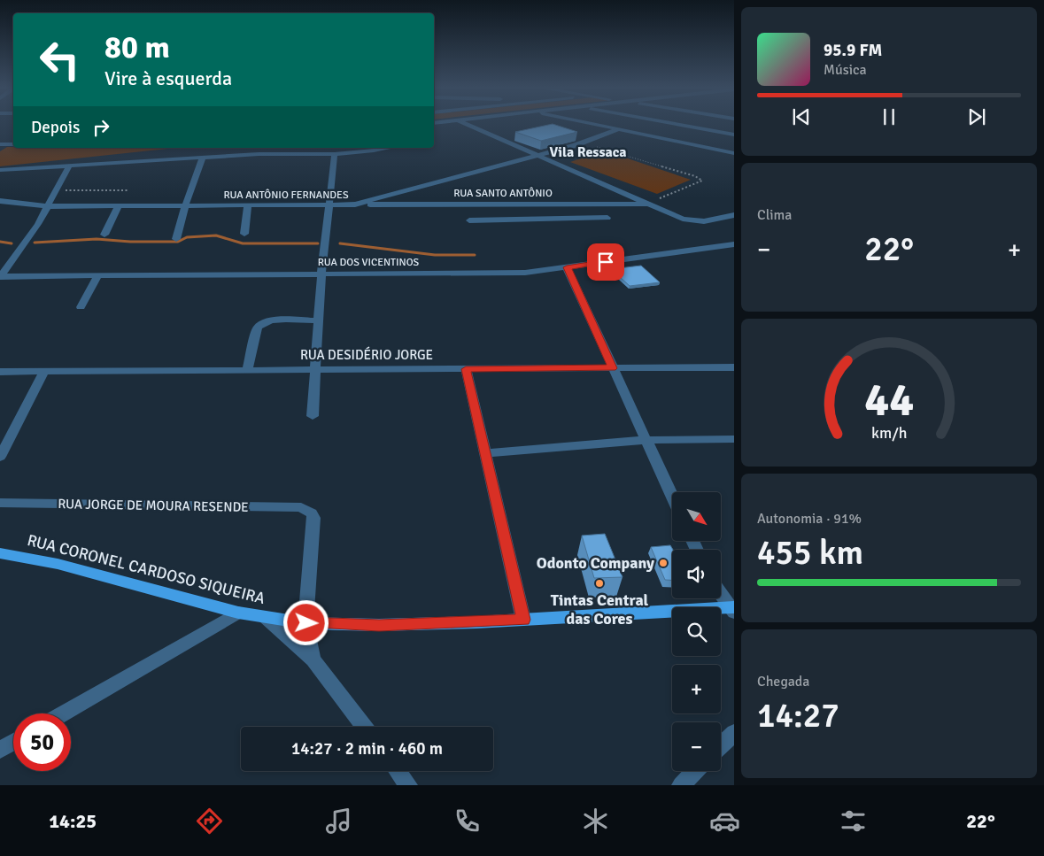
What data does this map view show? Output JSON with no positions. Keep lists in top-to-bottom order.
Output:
{
  "streets": {
    "main road": ["RUA CORONEL CARDOSO SIQUEIRA"],
    "street": [
      "RUA SANTO ANTÔNIO",
      "RUA ANTÔNIO FERNANDES",
      "RUA DOS VICENTINOS",
      "RUA DESIDÉRIO JORGE",
      "RUA JORGE DE MOURA RESENDE"
    ]
  },
  "crossings": [
    ["RUA SANTO ANTÔNIO", "RUA ANTÔNIO FERNANDES"],
    ["RUA JORGE DE MOURA RESENDE", "RUA CORONEL CARDOSO SIQUEIRA"]
  ],
  "districts": ["Vila Ressaca"],
  "places": ["Odonto Company", "Tintas Central das Cores"],
  "north": "bottom right",
  "page": {
    "turn": ["80 m", "Vire à esquerda"],
    "song": ["95.9 FM", "Música"],
    "then": "Depois",
    "tile": [
      "Clima",
      ["Autonomia · 91%", "455 km"],
      ["Chegada", "14:27"]
    ],
    "heat": ["−", "22°", "+"],
    "map_buttons": ["+", "−"],
    "limit": "50",
    "trip": "14:27 · 2 min · 460 m",
    "tabs": ["14:25", "22°"],
    "gauge": ["44", "km/h"]
  }
}
